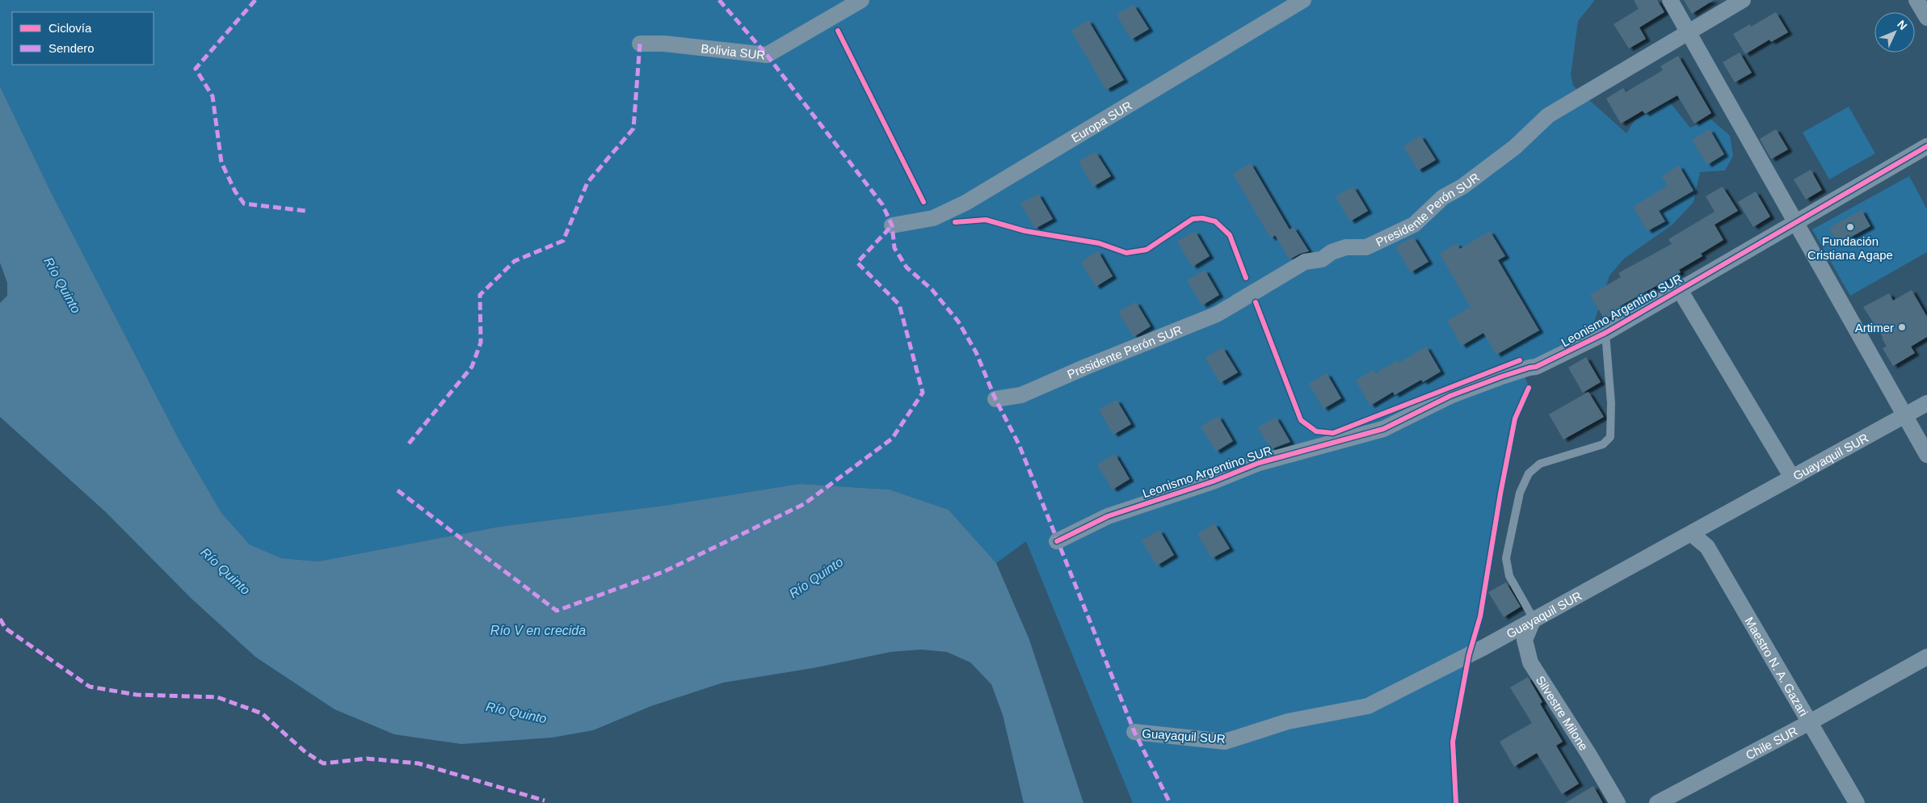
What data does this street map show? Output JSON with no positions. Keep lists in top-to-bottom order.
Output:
{
  "streets": {
    "street": [
      "Bolivia SUR",
      "Europa SUR",
      "Presidente Perón SUR",
      "Leonismo Argentino SUR",
      "Guayaquil SUR",
      "Maestro N. A. Gazari",
      "Silvestre Milone",
      "Chile SUR"
    ]
  },
  "crossings": [
    ["Guayaquil SUR", "Maestro N. A. Gazari"],
    ["Guayaquil SUR", "Silvestre Milone"],
    ["Maestro N. A. Gazari", "Chile SUR"]
  ],
  "water": ["Río Quinto", "Río V en crecida"],
  "places": ["Fundación Cristiana Agape", "Artimer"],
  "legend": ["Ciclovía", "Sendero"],
  "north": "top right"
}
